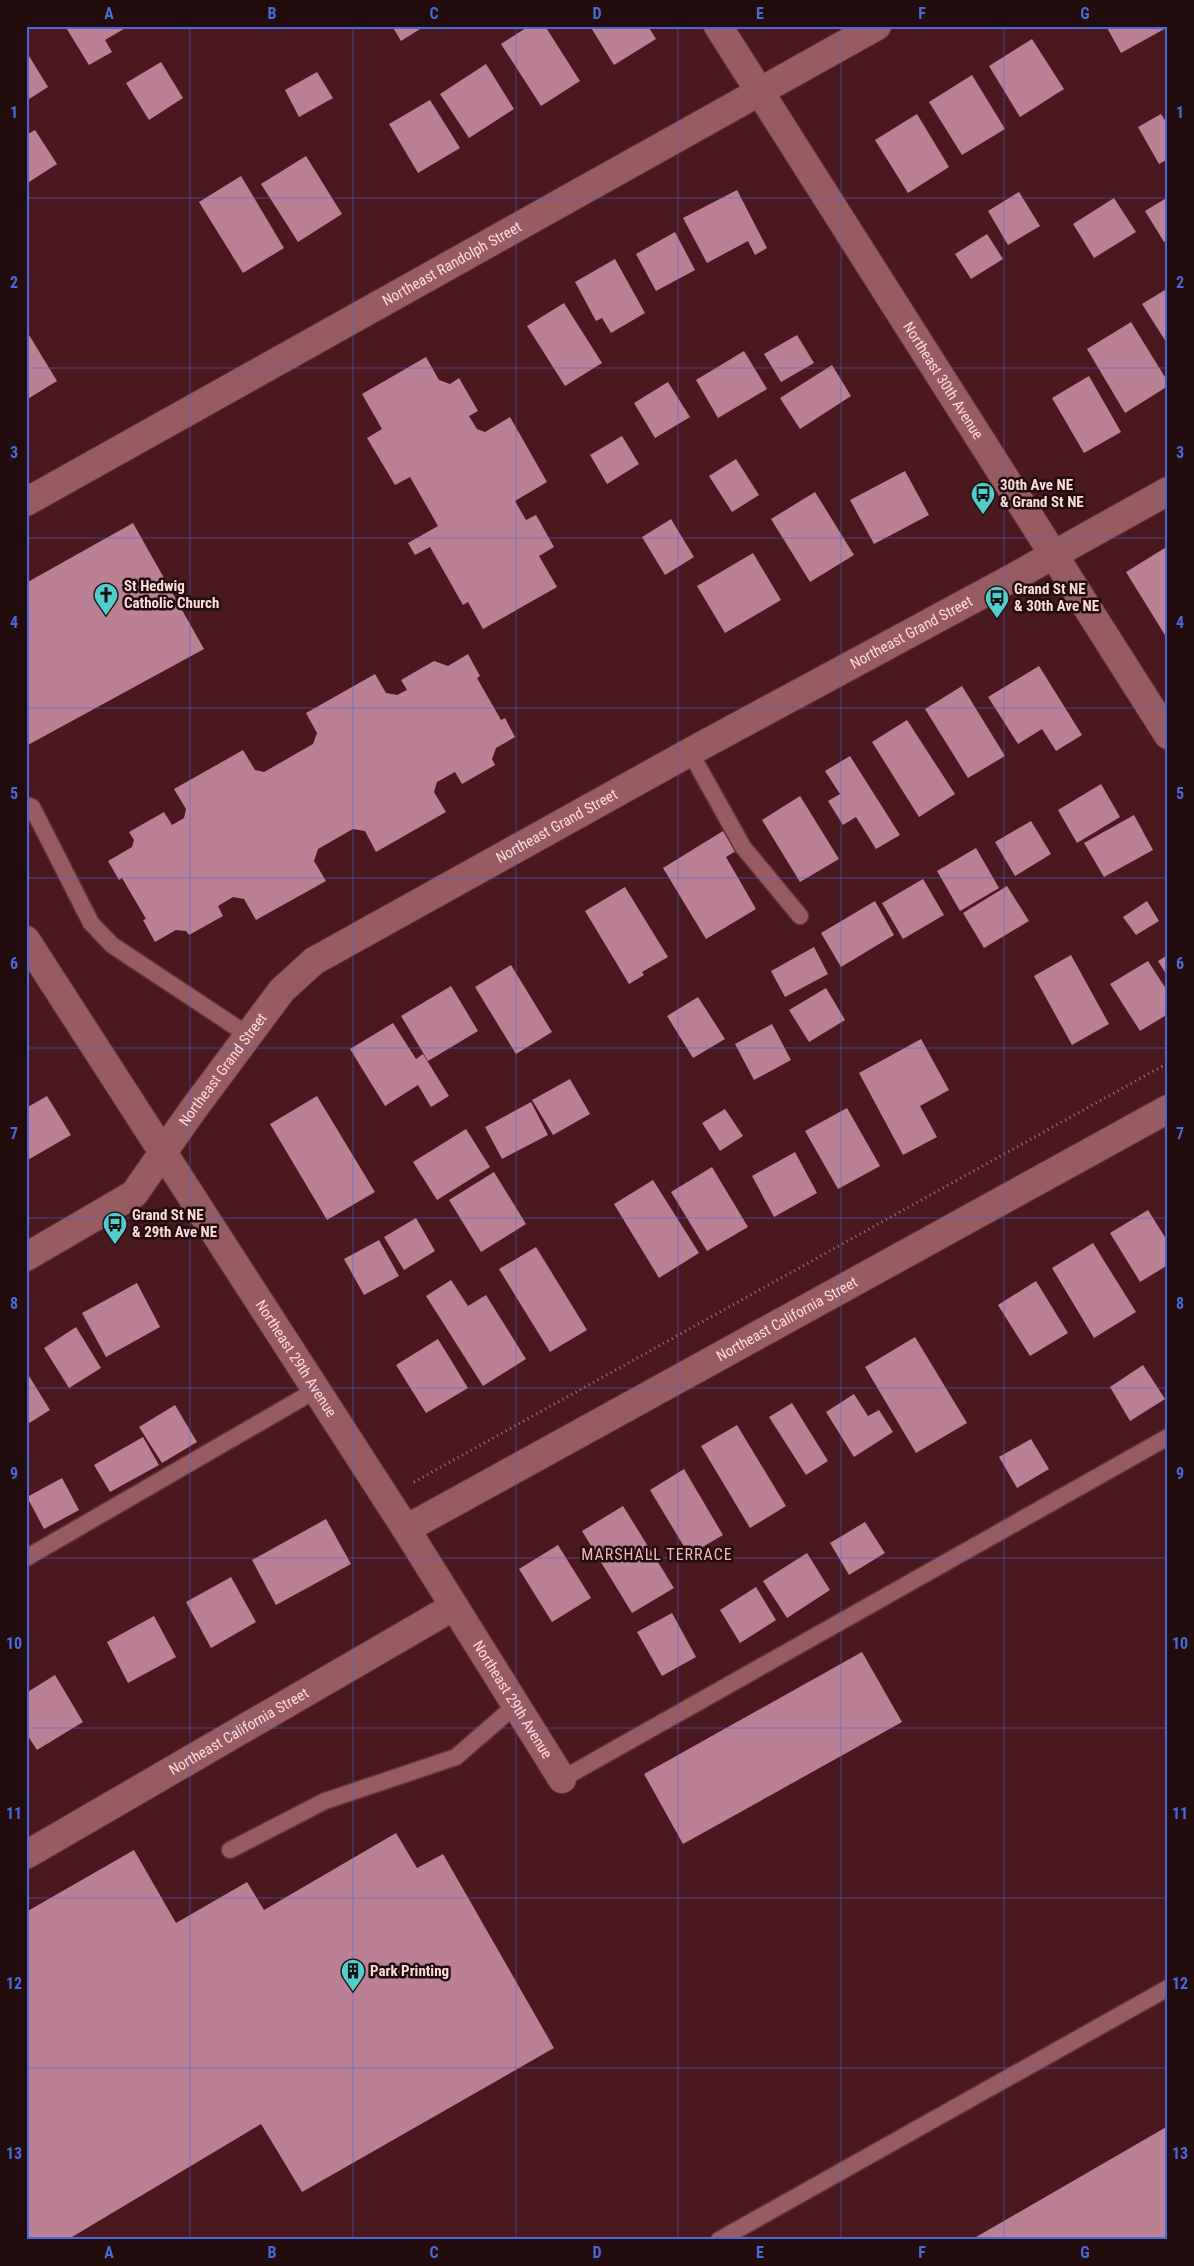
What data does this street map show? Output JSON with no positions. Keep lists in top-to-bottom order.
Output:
{
  "streets": {
    "street": [
      "Northeast Randolph Street",
      "Northeast 30th Avenue",
      "Northeast Grand Street",
      "Northeast California Street",
      "Northeast 29th Avenue"
    ]
  },
  "crossings": [
    ["Northeast Randolph Street", "Northeast 30th Avenue"],
    ["Northeast 30th Avenue", "Northeast Grand Street"],
    ["Northeast Grand Street", "Northeast 29th Avenue"],
    ["Northeast California Street", "Northeast 29th Avenue"]
  ],
  "districts": ["MARSHALL TERRACE"],
  "places": {
    "bus stop": ["30th Ave NE & Grand St NE", "Grand St NE & 30th Ave NE", "Grand St NE & 29th Ave NE"],
    "church": ["St Hedwig Catholic Church"],
    "building": ["Park Printing"]
  },
  "grid": {
    "columns": [
      "A",
      "B",
      "C",
      "D",
      "E",
      "F",
      "G"
    ],
    "rows": [
      "1",
      "2",
      "3",
      "4",
      "5",
      "6",
      "7",
      "8",
      "9",
      "10",
      "11",
      "12",
      "13"
    ]
  }
}
